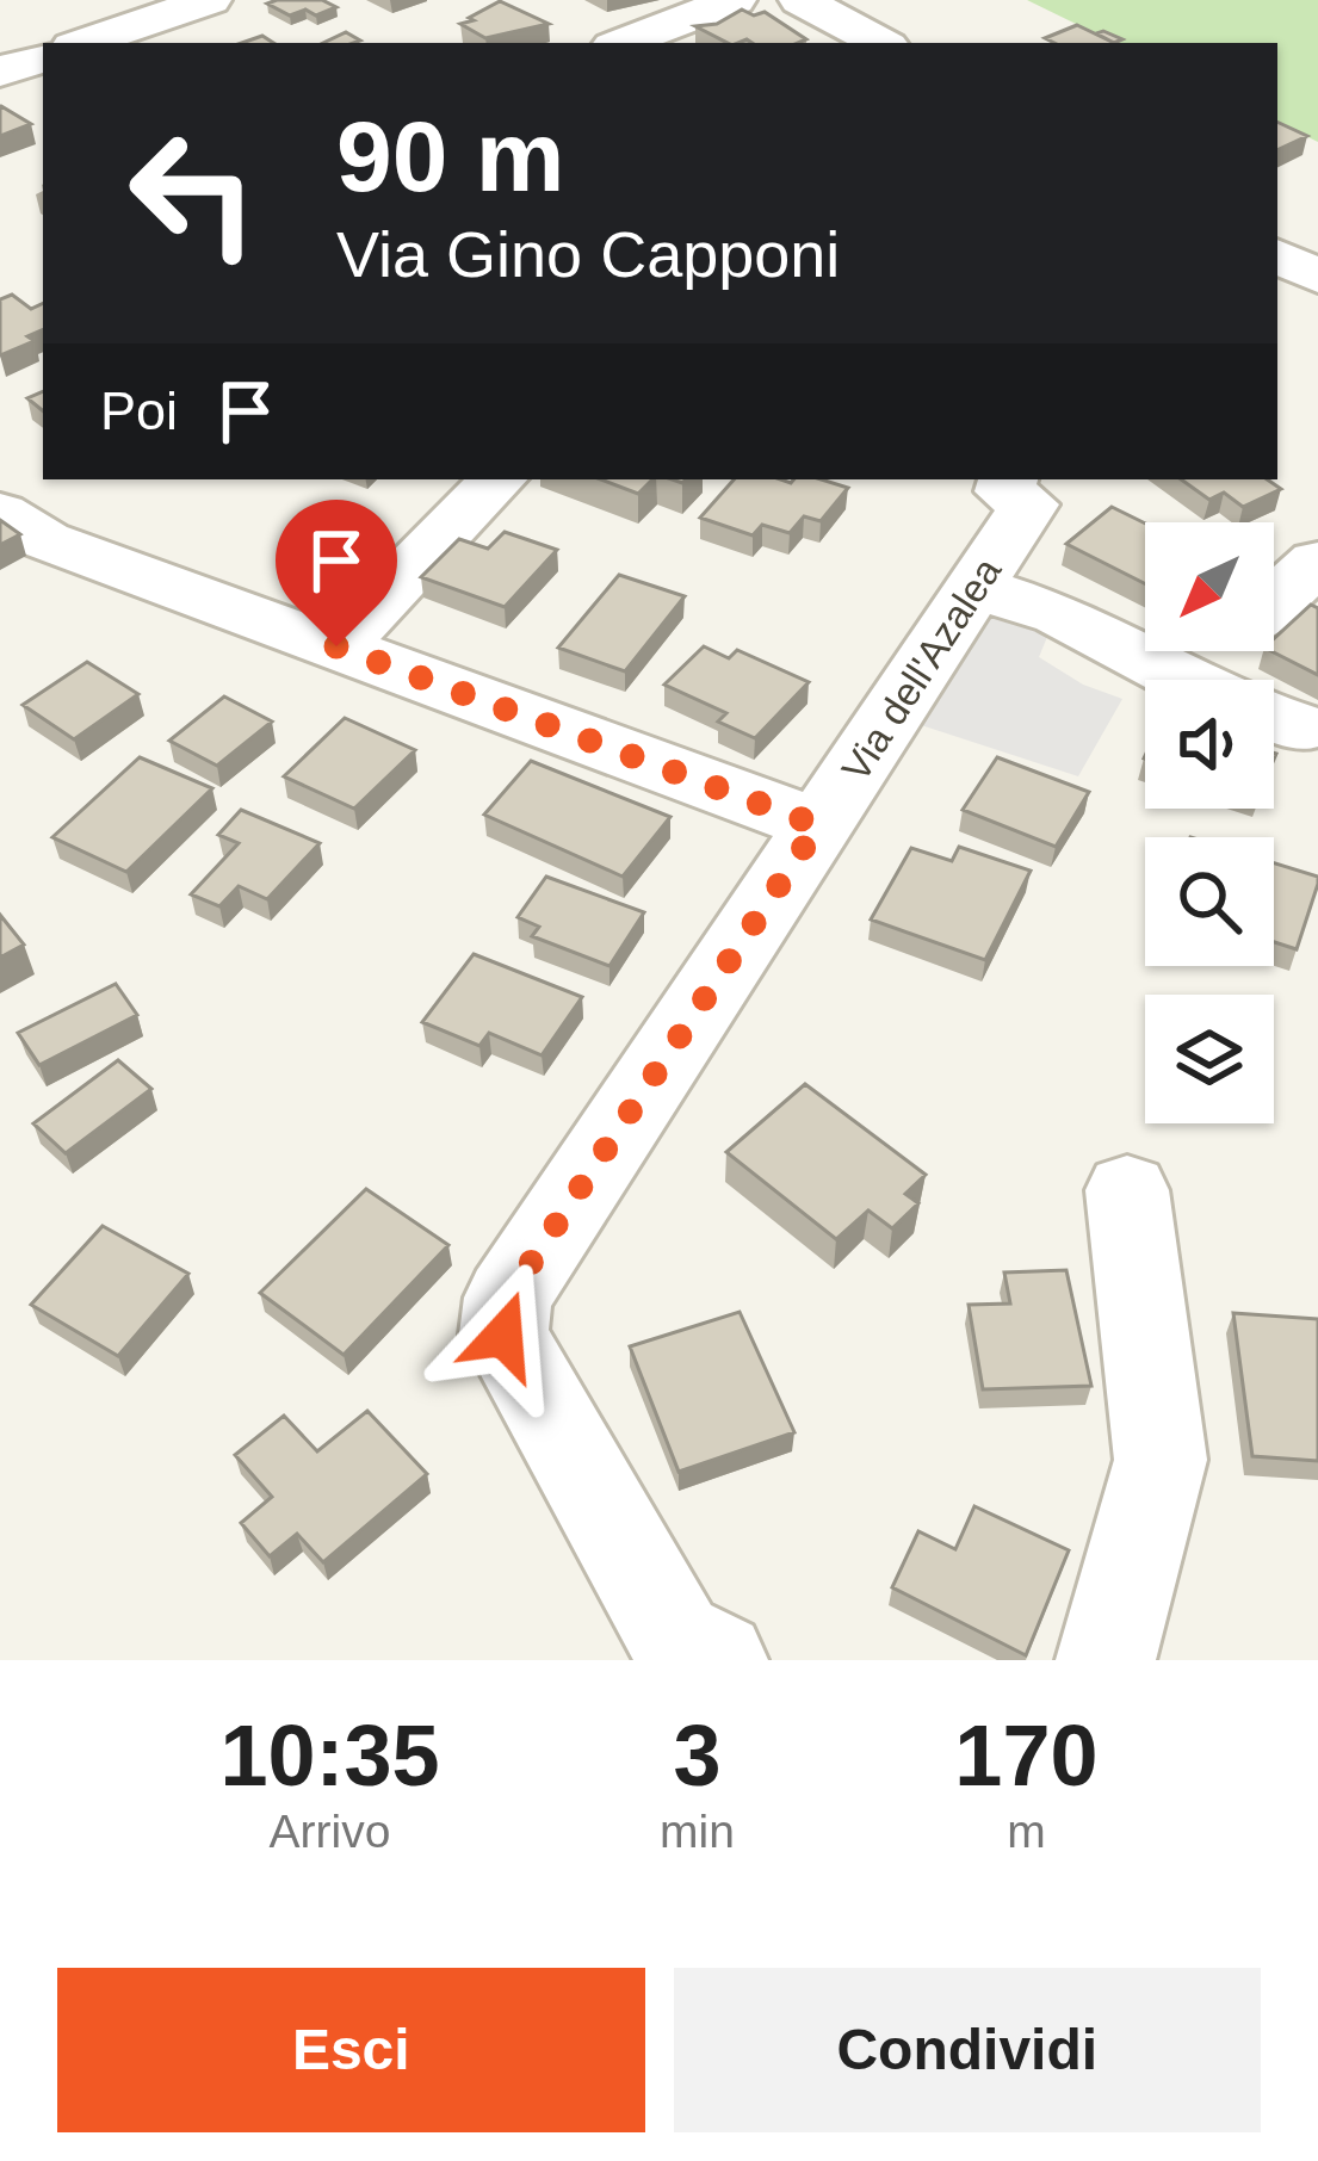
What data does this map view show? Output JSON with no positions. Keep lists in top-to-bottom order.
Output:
{
  "streets": {
    "street": ["Via dell'Azalea"]
  },
  "north": "bottom left",
  "page": {
    "turn": ["90 m", "Via Gino Capponi"],
    "then": "Poi",
    "eta": [
      "10:35",
      "Arrivo",
      "3",
      "min",
      "170",
      "m"
    ],
    "buttons": ["Esci", "Condividi"]
  }
}
